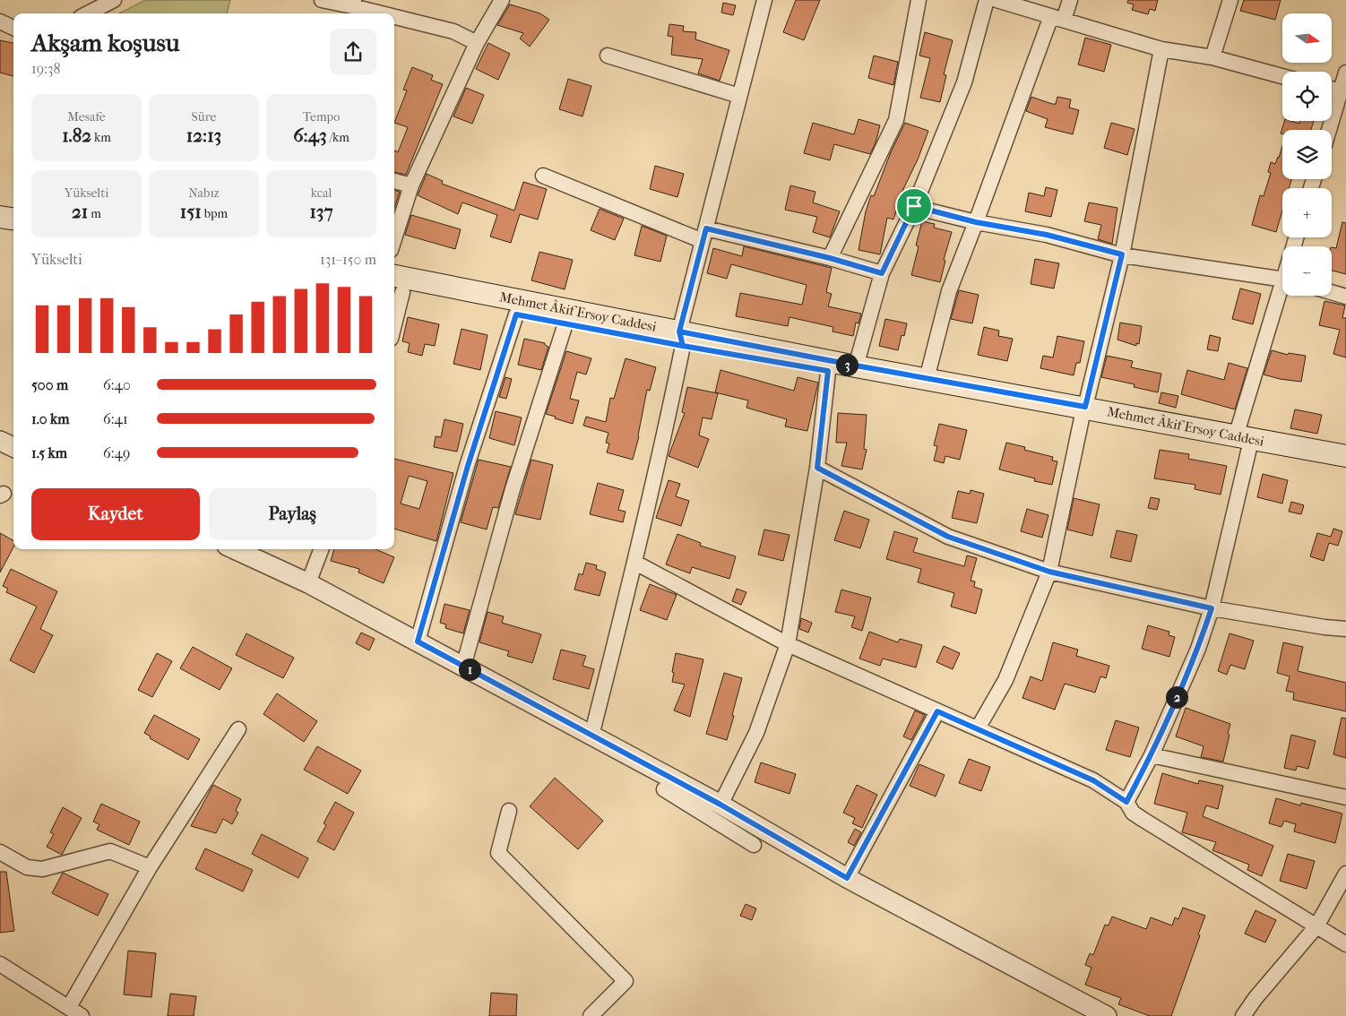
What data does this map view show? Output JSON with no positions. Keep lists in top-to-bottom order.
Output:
{
  "streets": {
    "main road": ["Mehmet Âkif Ersoy Caddesi"]
  },
  "north": "right",
  "page": {
    "map_buttons": ["+", "−"],
    "heading": ["Akşam koşusu", "19:38"],
    "stats": [
      ["Mesafe", "1.82 km"],
      ["Süre", "12:13"],
      ["Tempo", "6:43 /km"],
      ["Yükselti", "21 m"],
      ["Nabız", "151 bpm"],
      ["kcal", "137"]
    ],
    "chart": ["Yükselti", "131–150 m"],
    "pins": ["3", "1", "2"],
    "list": [
      {
        "name": "500 m",
        "note": "6:40"
      },
      {
        "name": "1.0 km",
        "note": "6:41"
      },
      {
        "name": "1.5 km",
        "note": "6:49"
      }
    ],
    "buttons": ["Kaydet", "Paylaş"]
  }
}
